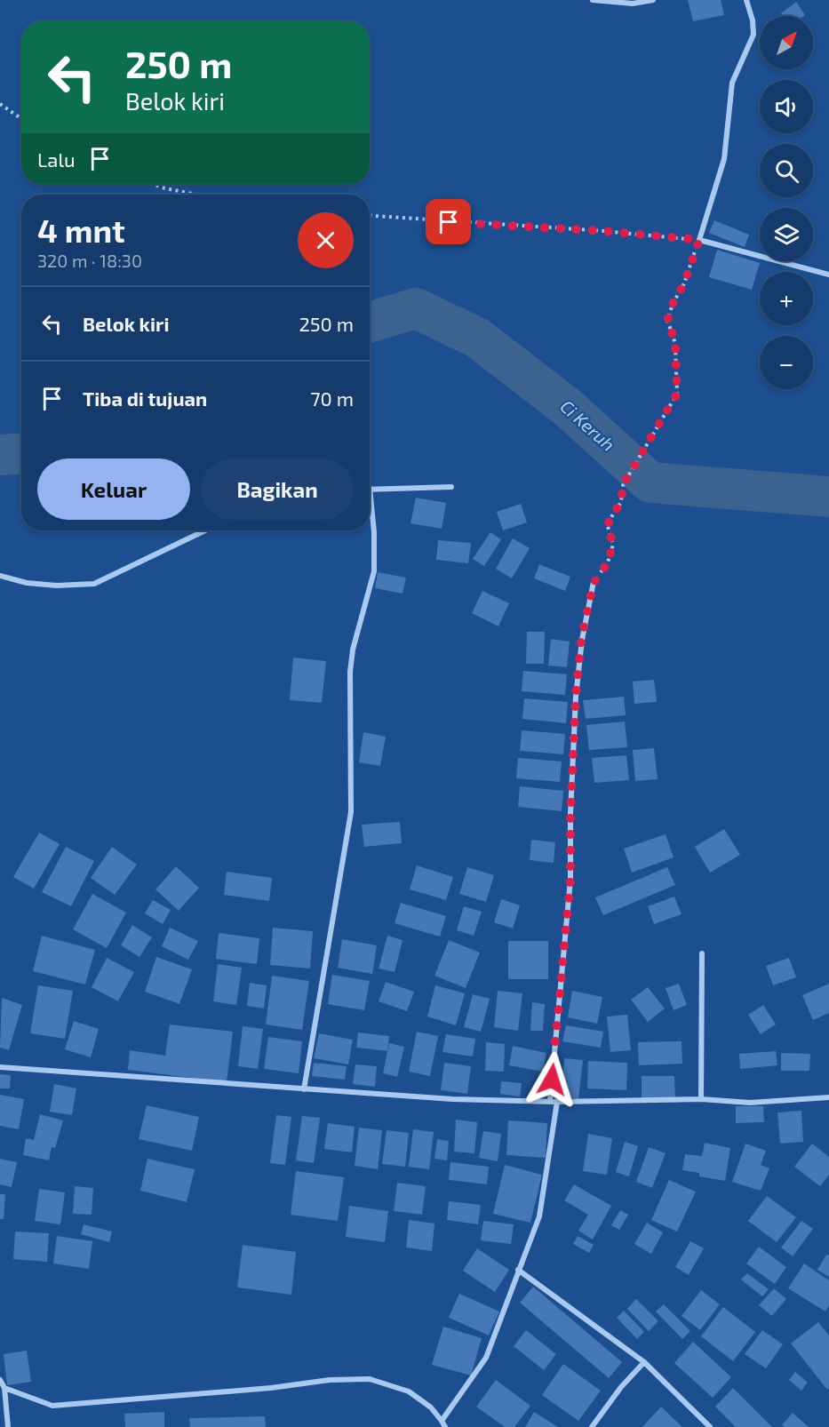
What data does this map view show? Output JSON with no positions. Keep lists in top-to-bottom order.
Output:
{
  "water": ["Ci Keruh"],
  "north": "top right",
  "page": {
    "map_buttons": ["+", "−"],
    "turn": ["250 m", "Belok kiri"],
    "then": "Lalu",
    "heading": ["4 mnt", "320 m · 18:30"],
    "list": [
      {
        "name": "Belok kiri",
        "value": "250 m"
      },
      {
        "name": "Tiba di tujuan",
        "value": "70 m"
      }
    ],
    "buttons": ["Keluar", "Bagikan"]
  }
}
